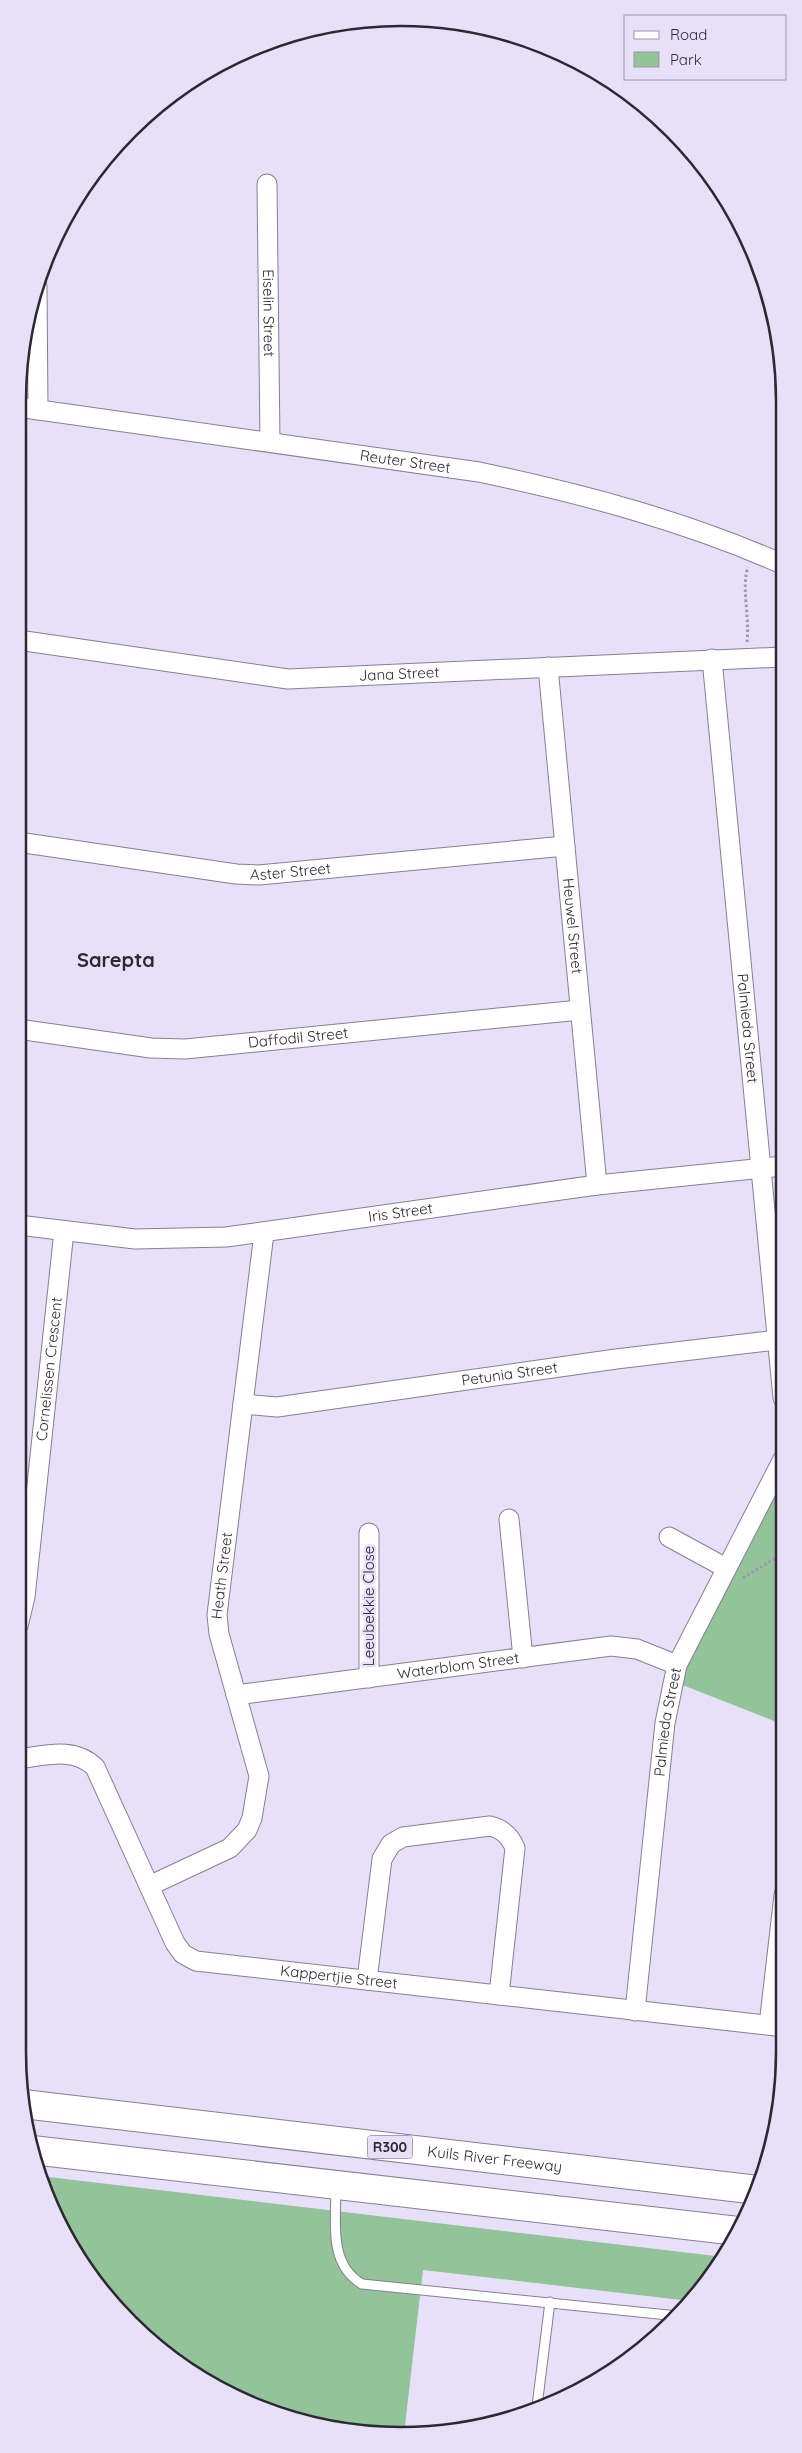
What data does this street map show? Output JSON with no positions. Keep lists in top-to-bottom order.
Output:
{
  "streets": {
    "highway": ["R300", "Kuils River Freeway"],
    "street": [
      "Eiselin Street",
      "Reuter Street",
      "Jana Street",
      "Aster Street",
      "Heuwel Street",
      "Palmieda Street",
      "Daffodil Street",
      "Iris Street",
      "Cornelissen Crescent",
      "Petunia Street",
      "Heath Street",
      "Leeubekkie Close",
      "Waterblom Street",
      "Kappertjie Street"
    ]
  },
  "crossings": [
    ["Eiselin Street", "Reuter Street"],
    ["Jana Street", "Heuwel Street"],
    ["Jana Street", "Palmieda Street"],
    ["Aster Street", "Heuwel Street"],
    ["Heuwel Street", "Daffodil Street"],
    ["Heuwel Street", "Iris Street"],
    ["Palmieda Street", "Iris Street"],
    ["Palmieda Street", "Waterblom Street"],
    ["Palmieda Street", "Kappertjie Street"],
    ["Iris Street", "Cornelissen Crescent"],
    ["Iris Street", "Heath Street"],
    ["Petunia Street", "Heath Street"],
    ["Heath Street", "Waterblom Street"],
    ["Heath Street", "Kappertjie Street"],
    ["Leeubekkie Close", "Waterblom Street"]
  ],
  "districts": ["Sarepta"],
  "legend": ["Road", "Park"]
}
